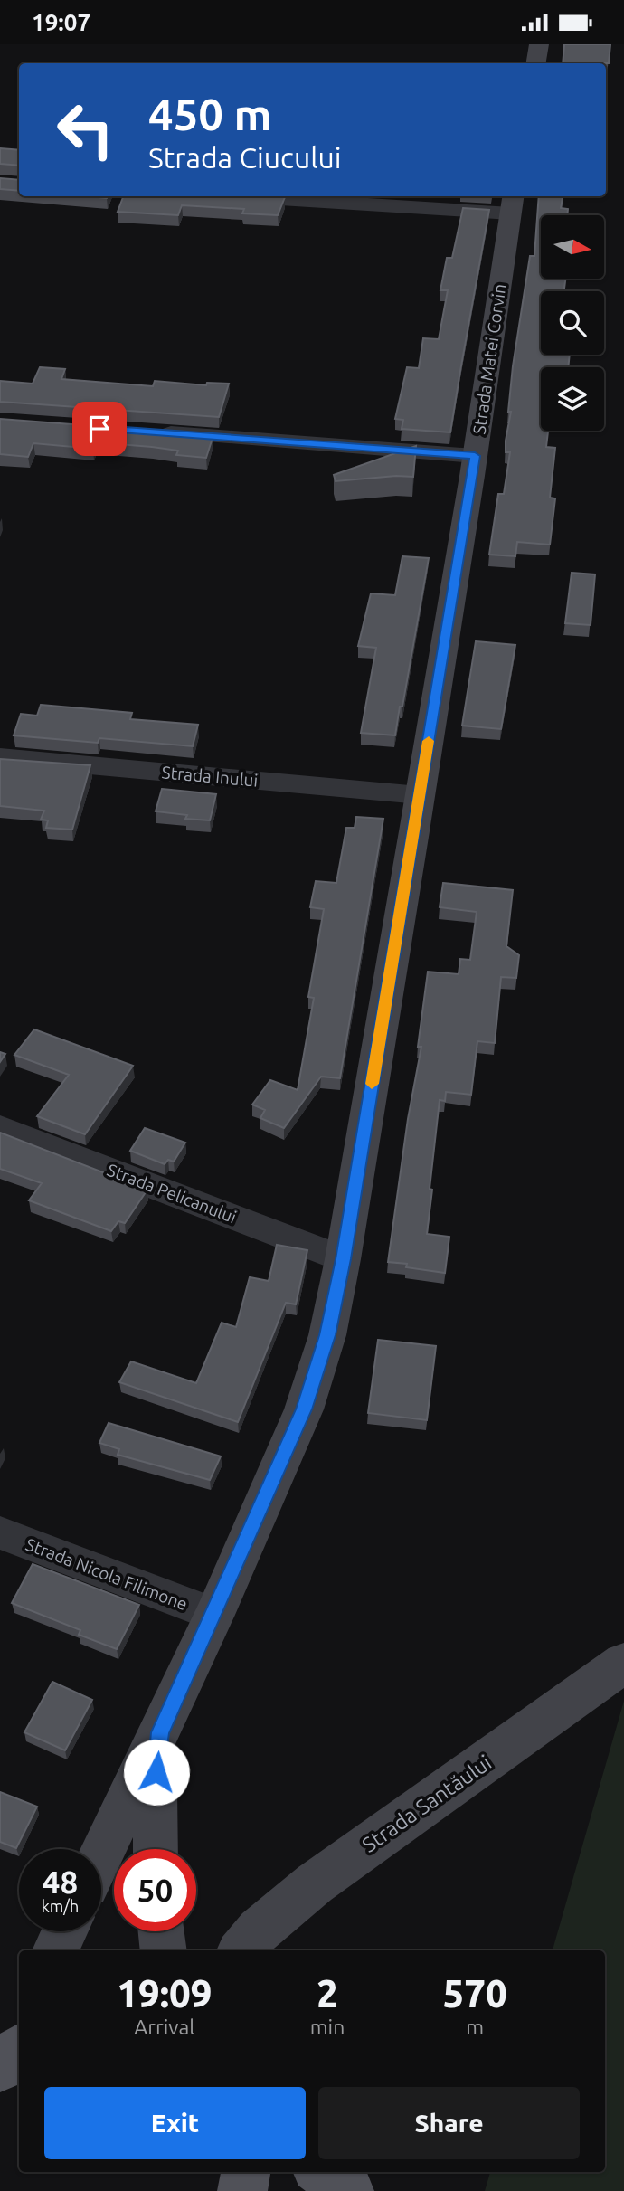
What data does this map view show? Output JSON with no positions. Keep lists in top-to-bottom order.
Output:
{
  "streets": {
    "main road": ["Strada Matei Corvin", "Strada Santăului"],
    "street": ["Strada Inului", "Strada Pelicanului", "Strada Nicola Filimone"]
  },
  "crossings": [
    ["Strada Matei Corvin", "Strada Inului"],
    ["Strada Matei Corvin", "Strada Pelicanului"],
    ["Strada Matei Corvin", "Strada Nicola Filimone"]
  ],
  "north": "right",
  "page": {
    "status": "19:07",
    "turn": ["450 m", "Strada Ciucului"],
    "speed": "48 km/h",
    "limit": "50",
    "eta": [
      "19:09",
      "Arrival",
      "2",
      "min",
      "570",
      "m"
    ],
    "buttons": ["Exit", "Share"]
  }
}
